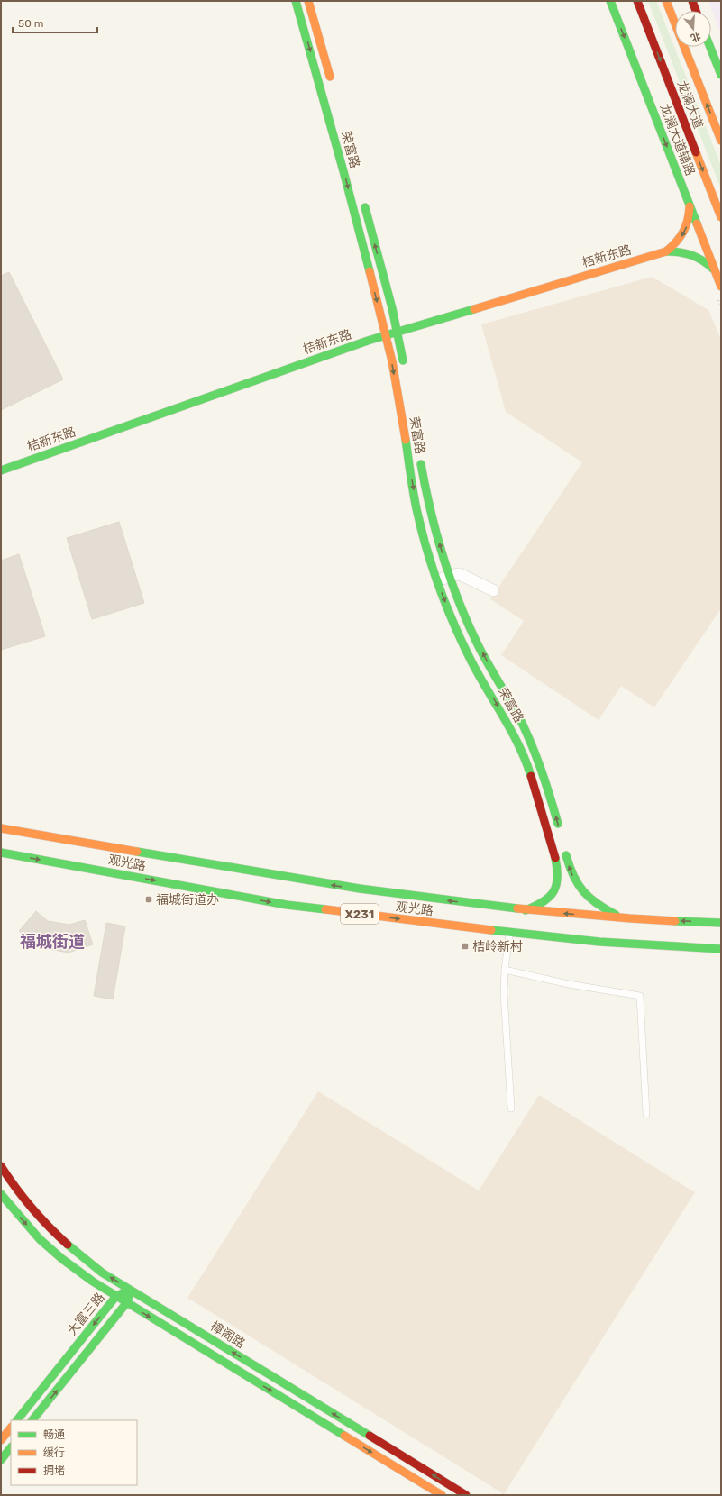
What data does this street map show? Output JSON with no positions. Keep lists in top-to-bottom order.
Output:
{
  "streets": {
    "main road": [
      "龙澜大道",
      "龙澜大道辅路",
      "荣富路",
      "桔新东路",
      "观光路",
      "X231",
      "大富三路",
      "樟阁路"
    ]
  },
  "crossings": [
    ["荣富路", "桔新东路"],
    ["荣富路", "观光路"],
    ["大富三路", "樟阁路"]
  ],
  "one_way": ["龙澜大道辅路"],
  "districts": ["福城街道"],
  "places": {
    "transit": ["福城街道办", "桔岭新村"]
  },
  "legend": ["畅通", "缓行", "拥堵"],
  "scale_bar": "50 m",
  "north": "bottom"
}
